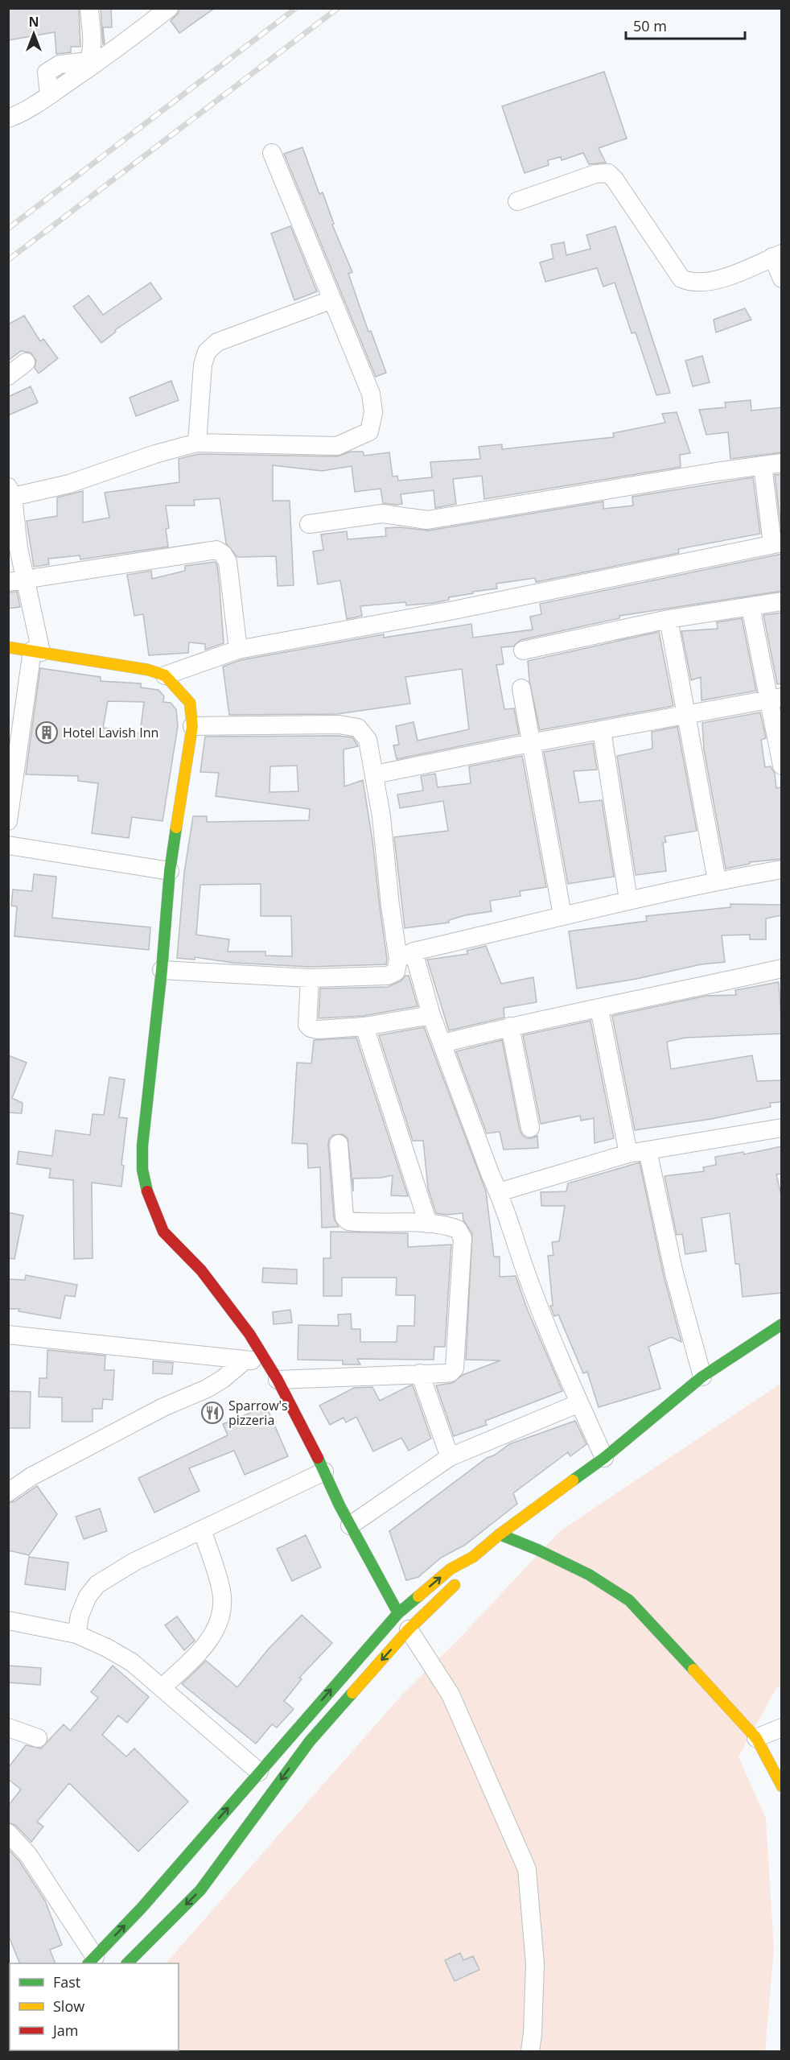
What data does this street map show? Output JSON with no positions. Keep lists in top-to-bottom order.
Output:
{
  "places": {
    "building": ["Hotel Lavish Inn"],
    "restaurant": ["Sparrow's pizzeria"]
  },
  "legend": ["Fast", "Slow", "Jam"],
  "scale_bar": "50 m",
  "north": "top"
}
